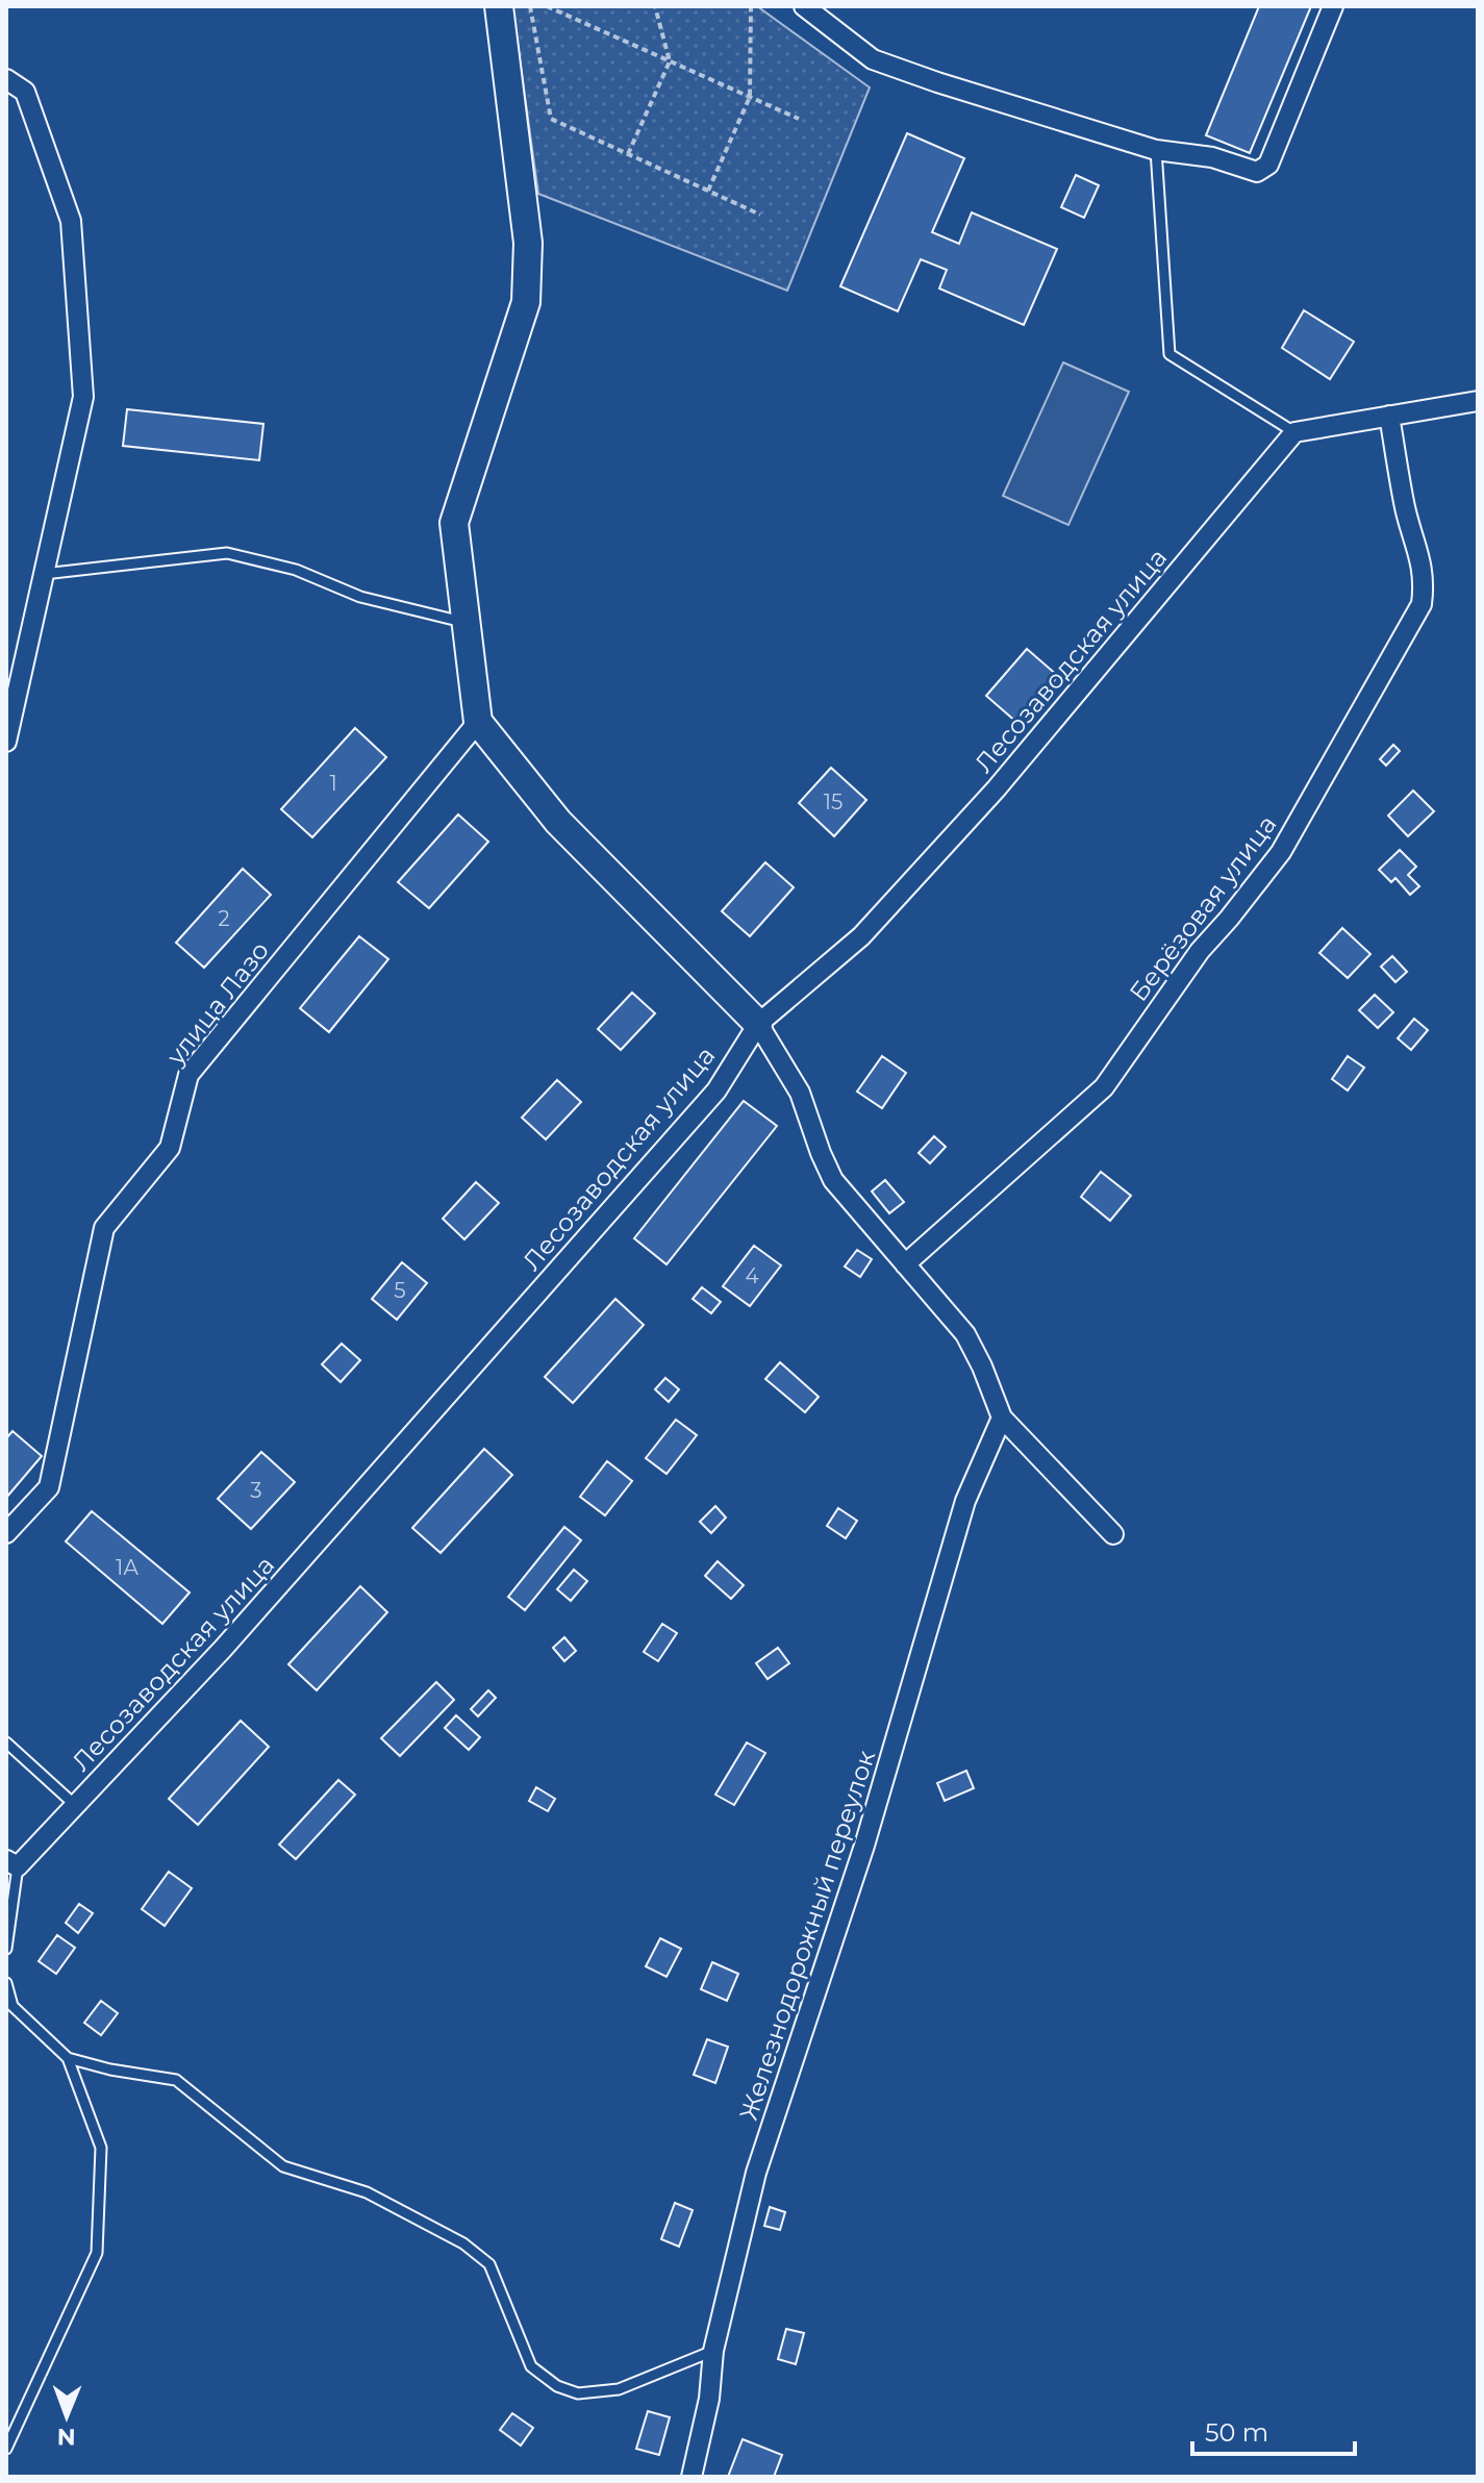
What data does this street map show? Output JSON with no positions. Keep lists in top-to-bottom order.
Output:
{
  "streets": {
    "street": [
      "Лесозаводская улица",
      "Берёзовая улица",
      "улица Лазо",
      "Железнодорожный переулок"
    ]
  },
  "house_numbers": [
    "1",
    "15",
    "2",
    "4",
    "5",
    "3",
    "1А"
  ],
  "scale_bar": "50 m",
  "north": "bottom"
}
